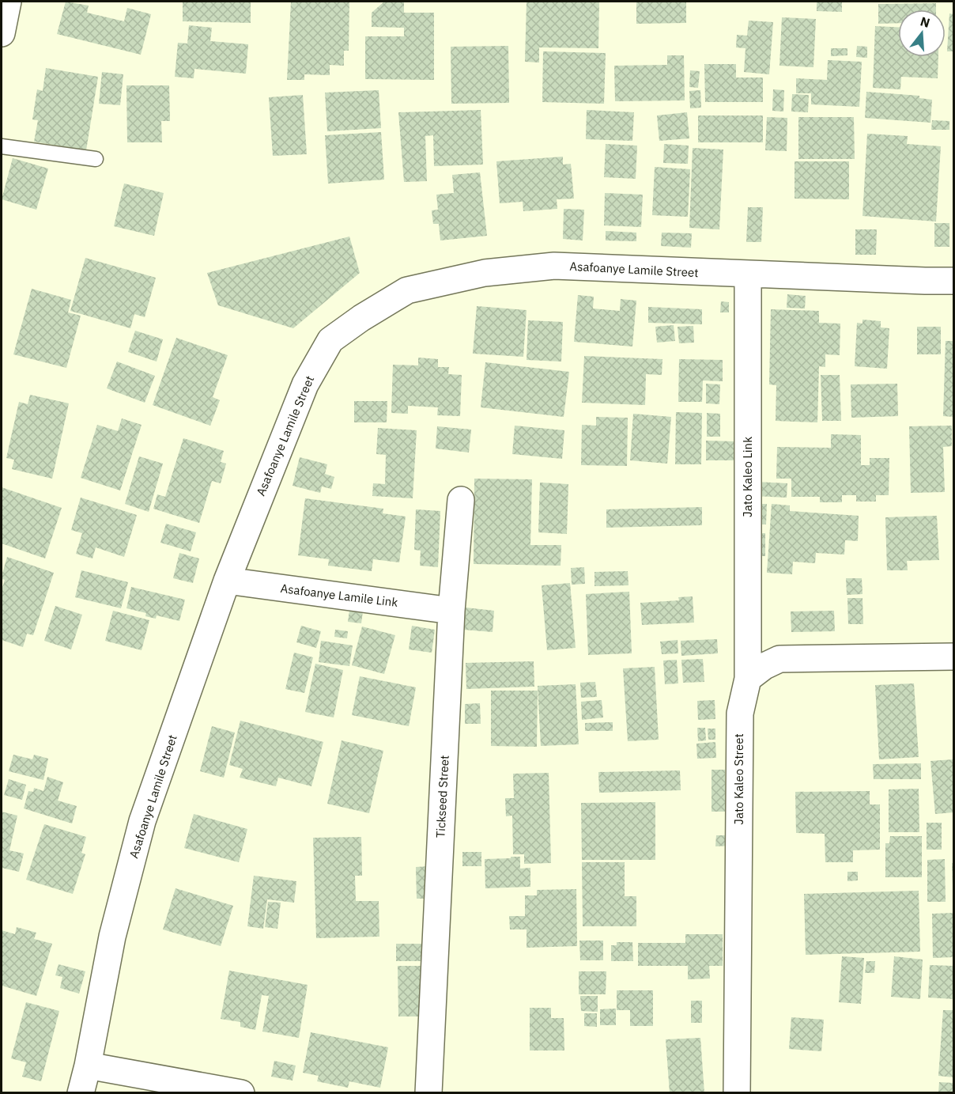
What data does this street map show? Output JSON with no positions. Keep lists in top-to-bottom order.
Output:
{
  "streets": {
    "street": [
      "Asafoanye Lamile Street",
      "Jato Kaleo Link",
      "Asafoanye Lamile Link",
      "Jato Kaleo Street",
      "Tickseed Street"
    ]
  },
  "crossings": [
    ["Asafoanye Lamile Street", "Jato Kaleo Link"],
    ["Asafoanye Lamile Street", "Asafoanye Lamile Link"],
    ["Jato Kaleo Link", "Jato Kaleo Street"],
    ["Asafoanye Lamile Link", "Tickseed Street"]
  ],
  "north": "top"
}
